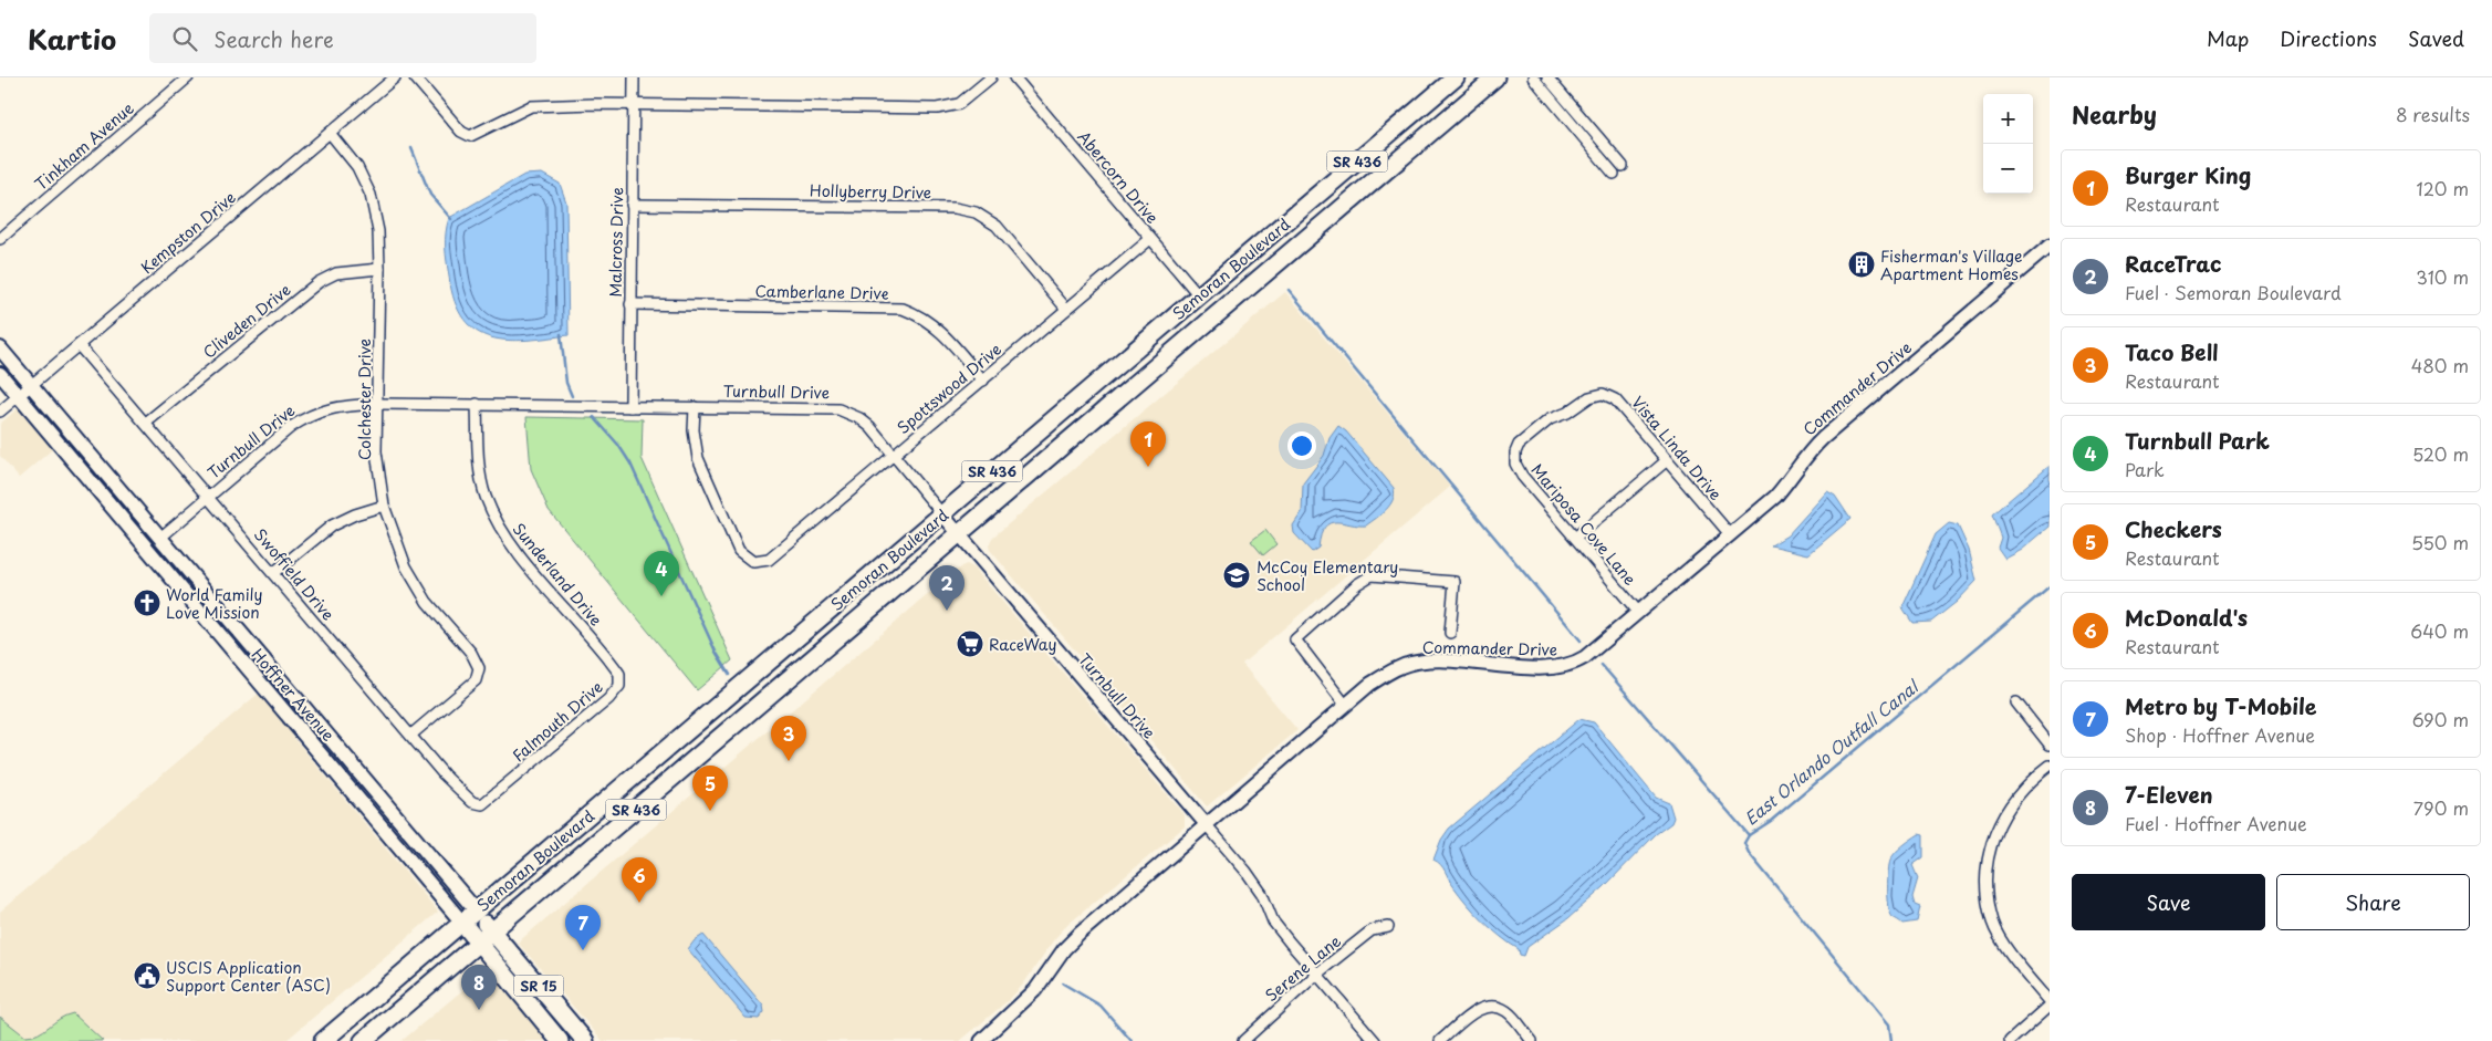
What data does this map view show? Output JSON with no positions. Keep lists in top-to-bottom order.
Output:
{
  "streets": {
    "main road": [
      "SR 436",
      "Semoran Boulevard",
      "Hoffner Avenue",
      "SR 15"
    ],
    "street": [
      "Tinkham Avenue",
      "Abercorn Drive",
      "Hollyberry Drive",
      "Kempston Drive",
      "Malcross Drive",
      "Camberlane Drive",
      "Cliveden Drive",
      "Spottswood Drive",
      "Commander Drive",
      "Turnbull Drive",
      "Colchester Drive",
      "Vista Linda Drive",
      "Mariposa Cove Lane",
      "Swoffield Drive",
      "Sunderland Drive",
      "Falmouth Drive",
      "Serene Lane"
    ]
  },
  "crossings": [
    ["Abercorn Drive", "Semoran Boulevard"],
    ["Abercorn Drive", "Spottswood Drive"],
    ["Hollyberry Drive", "Malcross Drive"],
    ["Hollyberry Drive", "Spottswood Drive"],
    ["Kempston Drive", "Colchester Drive"],
    ["Kempston Drive", "Swoffield Drive"],
    ["Kempston Drive", "Hoffner Avenue"],
    ["Malcross Drive", "Camberlane Drive"],
    ["Malcross Drive", "Turnbull Drive"],
    ["Semoran Boulevard", "Turnbull Drive"],
    ["Semoran Boulevard", "Hoffner Avenue"],
    ["Camberlane Drive", "Spottswood Drive"],
    ["Cliveden Drive", "Colchester Drive"],
    ["Cliveden Drive", "Swoffield Drive"],
    ["Spottswood Drive", "Turnbull Drive"],
    ["Commander Drive", "Turnbull Drive"],
    ["Commander Drive", "Vista Linda Drive"],
    ["Commander Drive", "Mariposa Cove Lane"],
    ["Turnbull Drive", "Colchester Drive"],
    ["Turnbull Drive", "Swoffield Drive"],
    ["Turnbull Drive", "Sunderland Drive"],
    ["Turnbull Drive", "Hoffner Avenue"],
    ["Turnbull Drive", "Serene Lane"],
    ["Colchester Drive", "Swoffield Drive"],
    ["Vista Linda Drive", "Mariposa Cove Lane"],
    ["Swoffield Drive", "Falmouth Drive"],
    ["Sunderland Drive", "Falmouth Drive"]
  ],
  "water": ["East Orlando Outfall Canal"],
  "places": {
    "building": ["Fisherman's Village Apartment Homes"],
    "school or university": ["McCoy Elementary School"],
    "church": ["World Family Love Mission"],
    "supermarket": ["RaceWay"],
    "public building": ["USCIS Application Support Center (ASC)"]
  },
  "page": {
    "header": "Kartio",
    "search": "Search here",
    "nav": ["Map", "Directions", "Saved"],
    "heading": ["Nearby", "8 results"],
    "map_buttons": ["+", "−"],
    "list": [
      {
        "mark": "1",
        "name": "Burger King",
        "note": "Restaurant",
        "value": "120 m"
      },
      {
        "mark": "2",
        "name": "RaceTrac",
        "note": "Fuel · Semoran Boulevard",
        "value": "310 m"
      },
      {
        "mark": "3",
        "name": "Taco Bell",
        "note": "Restaurant",
        "value": "480 m"
      },
      {
        "mark": "4",
        "name": "Turnbull Park",
        "note": "Park",
        "value": "520 m"
      },
      {
        "mark": "5",
        "name": "Checkers",
        "note": "Restaurant",
        "value": "550 m"
      },
      {
        "mark": "6",
        "name": "McDonald's",
        "note": "Restaurant",
        "value": "640 m"
      },
      {
        "mark": "7",
        "name": "Metro by T-Mobile",
        "note": "Shop · Hoffner Avenue",
        "value": "690 m"
      },
      {
        "mark": "8",
        "name": "7-Eleven",
        "note": "Fuel · Hoffner Avenue",
        "value": "790 m"
      }
    ],
    "pins": [
      "1",
      "4",
      "2",
      "3",
      "5",
      "6",
      "7",
      "8"
    ],
    "buttons": ["Save", "Share"]
  }
}
